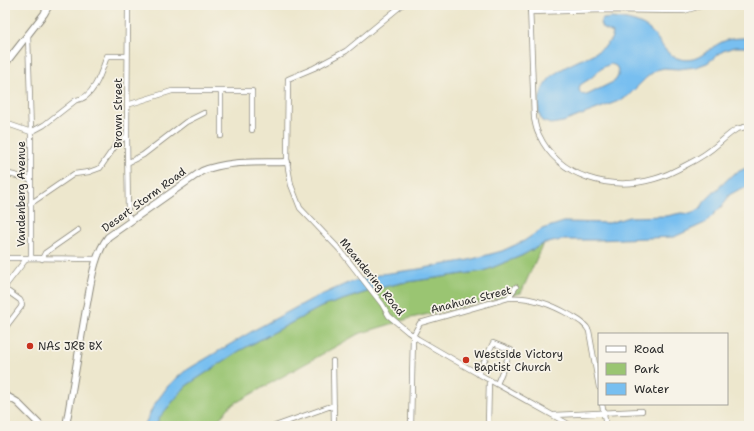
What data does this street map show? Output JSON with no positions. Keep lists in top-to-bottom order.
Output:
{
  "streets": {
    "street": [
      "Brown Street",
      "Vandenberg Avenue",
      "Desert Storm Road",
      "Meandering Road",
      "Anahuac Street"
    ]
  },
  "crossings": [
    ["Brown Street", "Desert Storm Road"],
    ["Desert Storm Road", "Meandering Road"],
    ["Meandering Road", "Anahuac Street"]
  ],
  "places": ["NAS JRB BX", "Westside Victory Baptist Church"],
  "legend": ["Road", "Park", "Water"]
}
